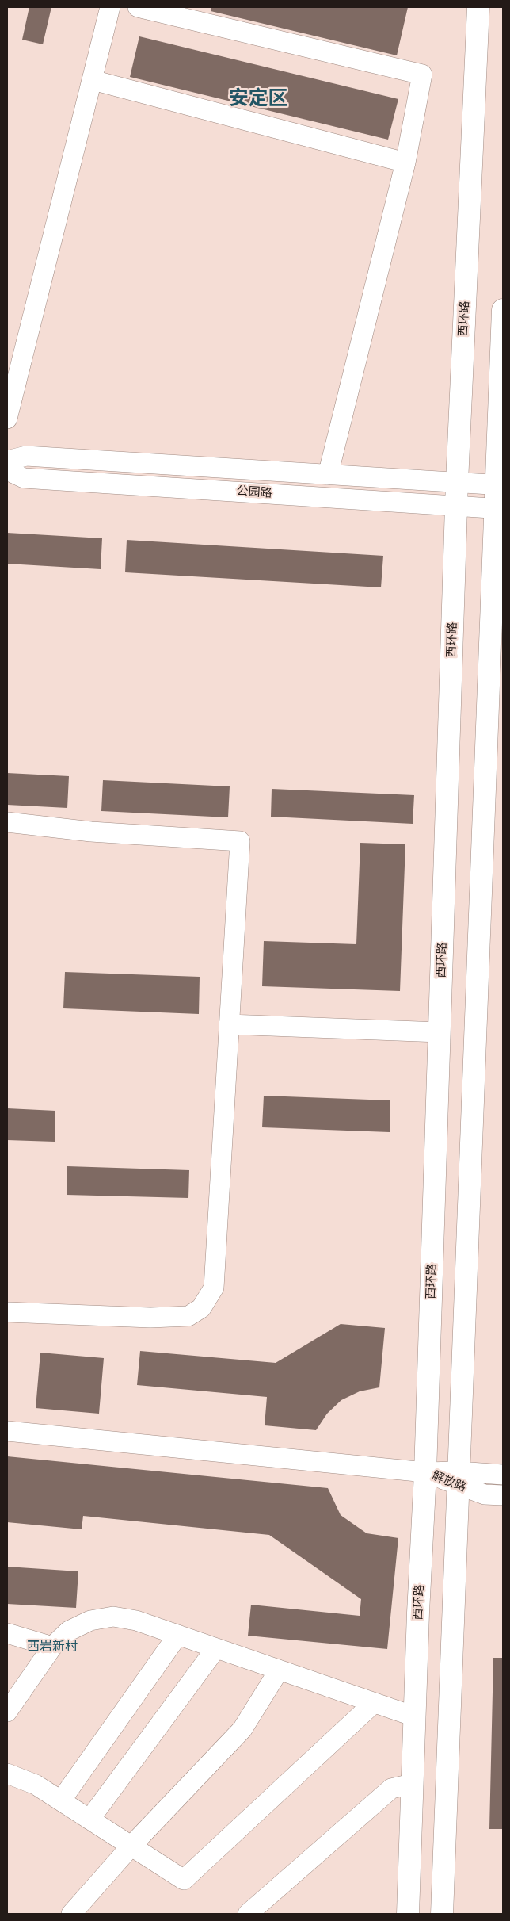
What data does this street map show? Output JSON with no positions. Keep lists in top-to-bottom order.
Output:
{
  "streets": {
    "main road": ["西环路"],
    "street": ["公园路", "解放路"]
  },
  "crossings": [
    ["西环路", "公园路"],
    ["西环路", "解放路"]
  ],
  "districts": ["安定区", "西岩新村"]
}
